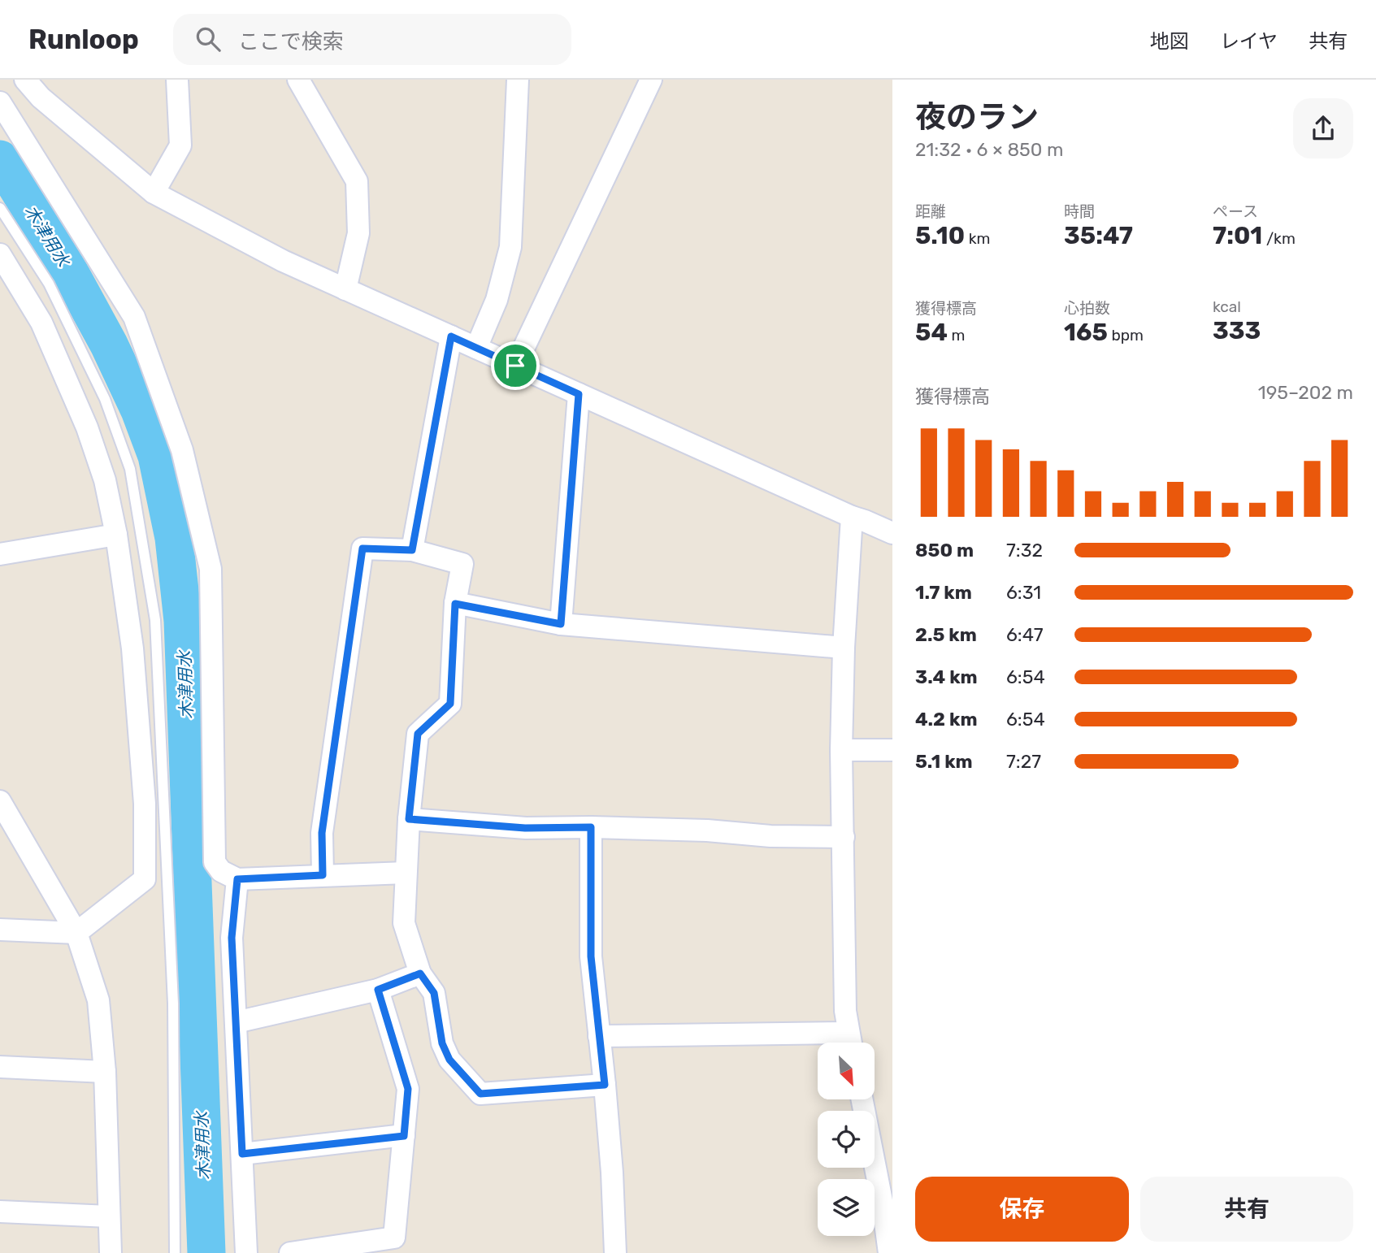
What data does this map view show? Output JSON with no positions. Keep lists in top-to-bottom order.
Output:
{
  "water": ["木津用水"],
  "north": "bottom right",
  "page": {
    "header": "Runloop",
    "search": "ここで検索",
    "nav": ["地図", "レイヤ", "共有"],
    "heading": ["夜のラン", "21:32 · 6 × 850 m"],
    "stats": [
      ["距離", "5.10 km"],
      ["時間", "35:47"],
      ["ペース", "7:01 /km"],
      ["獲得標高", "54 m"],
      ["心拍数", "165 bpm"],
      ["kcal", "333"]
    ],
    "chart": ["獲得標高", "195–202 m"],
    "list": [
      {
        "name": "850 m",
        "note": "7:32"
      },
      {
        "name": "1.7 km",
        "note": "6:31"
      },
      {
        "name": "2.5 km",
        "note": "6:47"
      },
      {
        "name": "3.4 km",
        "note": "6:54"
      },
      {
        "name": "4.2 km",
        "note": "6:54"
      },
      {
        "name": "5.1 km",
        "note": "7:27"
      }
    ],
    "buttons": ["保存", "共有"]
  }
}
